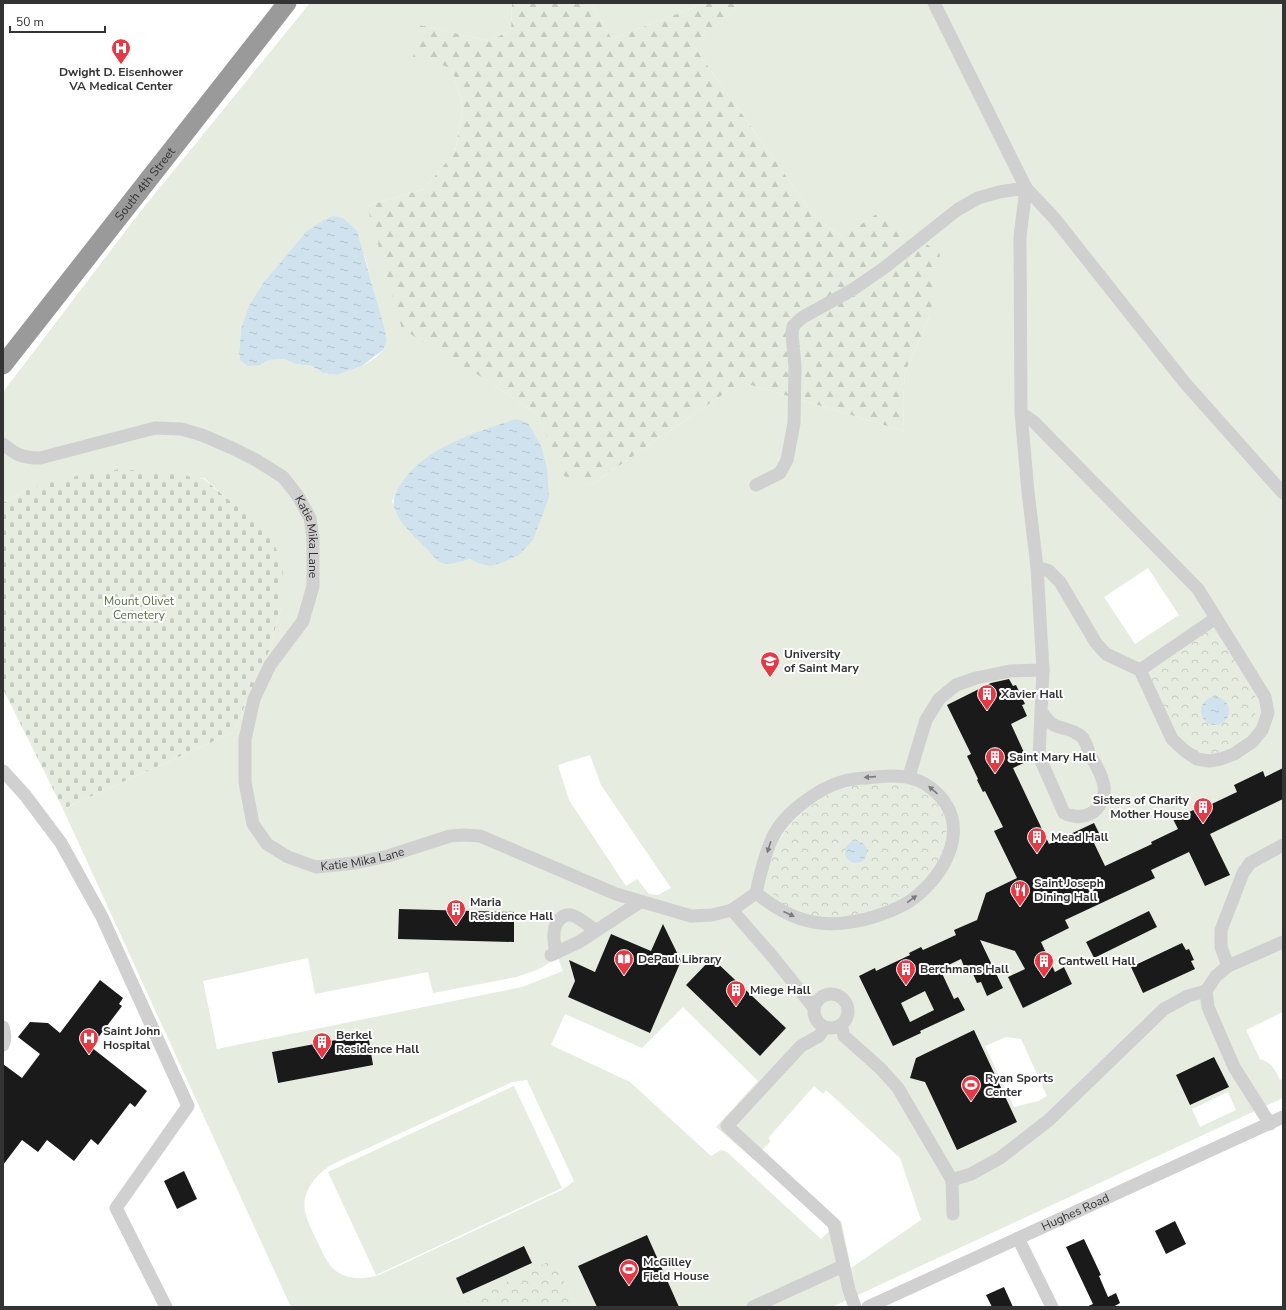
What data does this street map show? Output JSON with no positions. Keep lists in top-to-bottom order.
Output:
{
  "streets": {
    "highway": ["South 4th Street"],
    "street": ["Katie Mika Lane", "Hughes Road"]
  },
  "parks": ["Mount Olivet Cemetery"],
  "places": {
    "hospital": ["Dwight D. Eisenhower VA Medical Center", "Saint John Hospital"],
    "school or university": ["University of Saint Mary"],
    "building": [
      "Xavier Hall",
      "Saint Mary Hall",
      "Sisters of Charity Mother House",
      "Mead Hall",
      "Maria Residence Hall",
      "Cantwell Hall",
      "Berchmans Hall",
      "Miege Hall",
      "Berkel Residence Hall"
    ],
    "restaurant": ["Saint Joseph Dining Hall"],
    "library": ["DePaul Library"],
    "sports": ["Ryan Sports Center", "McGilley Field House"]
  },
  "scale_bar": "50 m"
}
